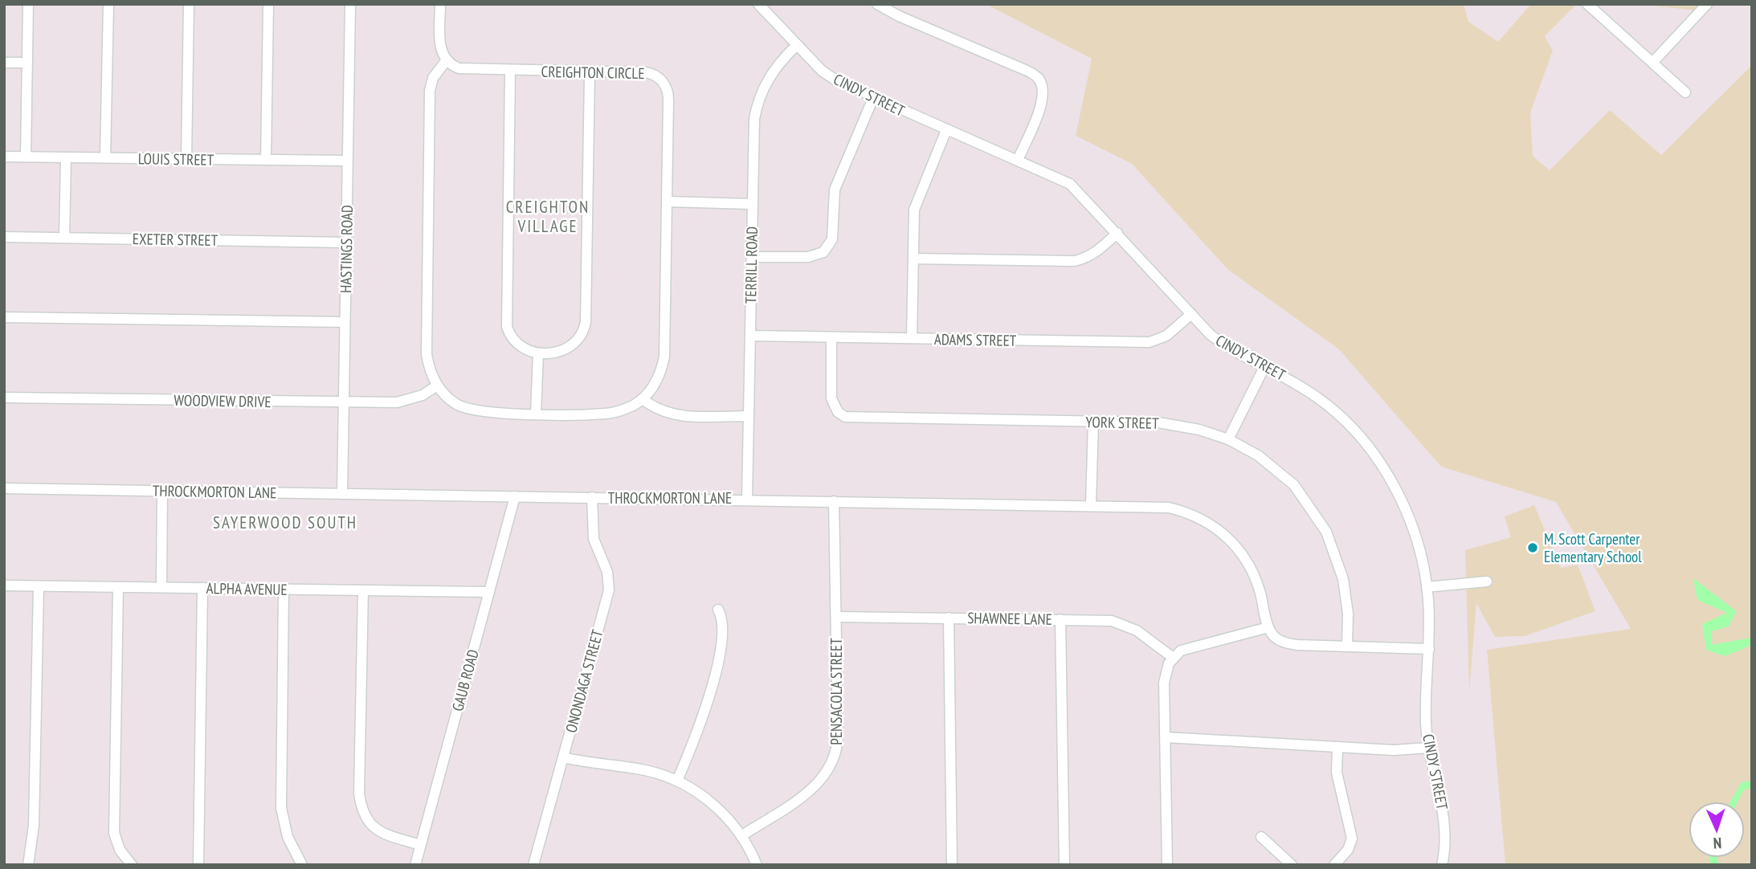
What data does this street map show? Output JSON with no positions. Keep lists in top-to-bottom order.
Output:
{
  "streets": {
    "street": [
      "CREIGHTON CIRCLE",
      "CINDY STREET",
      "LOUIS STREET",
      "EXETER STREET",
      "HASTINGS ROAD",
      "TERRILL ROAD",
      "ADAMS STREET",
      "WOODVIEW DRIVE",
      "YORK STREET",
      "THROCKMORTON LANE",
      "ALPHA AVENUE",
      "SHAWNEE LANE",
      "GAUB ROAD",
      "ONONDAGA STREET",
      "PENSACOLA STREET"
    ]
  },
  "crossings": [
    ["CREIGHTON CIRCLE", "WOODVIEW DRIVE"],
    ["CINDY STREET", "TERRILL ROAD"],
    ["CINDY STREET", "ADAMS STREET"],
    ["LOUIS STREET", "HASTINGS ROAD"],
    ["EXETER STREET", "HASTINGS ROAD"],
    ["HASTINGS ROAD", "WOODVIEW DRIVE"],
    ["HASTINGS ROAD", "THROCKMORTON LANE"],
    ["TERRILL ROAD", "ADAMS STREET"],
    ["TERRILL ROAD", "THROCKMORTON LANE"],
    ["ADAMS STREET", "YORK STREET"],
    ["THROCKMORTON LANE", "GAUB ROAD"],
    ["THROCKMORTON LANE", "ONONDAGA STREET"],
    ["THROCKMORTON LANE", "PENSACOLA STREET"],
    ["ALPHA AVENUE", "GAUB ROAD"],
    ["SHAWNEE LANE", "PENSACOLA STREET"]
  ],
  "districts": ["CREIGHTON VILLAGE", "SAYERWOOD SOUTH"],
  "places": ["M. Scott Carpenter Elementary School"],
  "north": "bottom"
}
